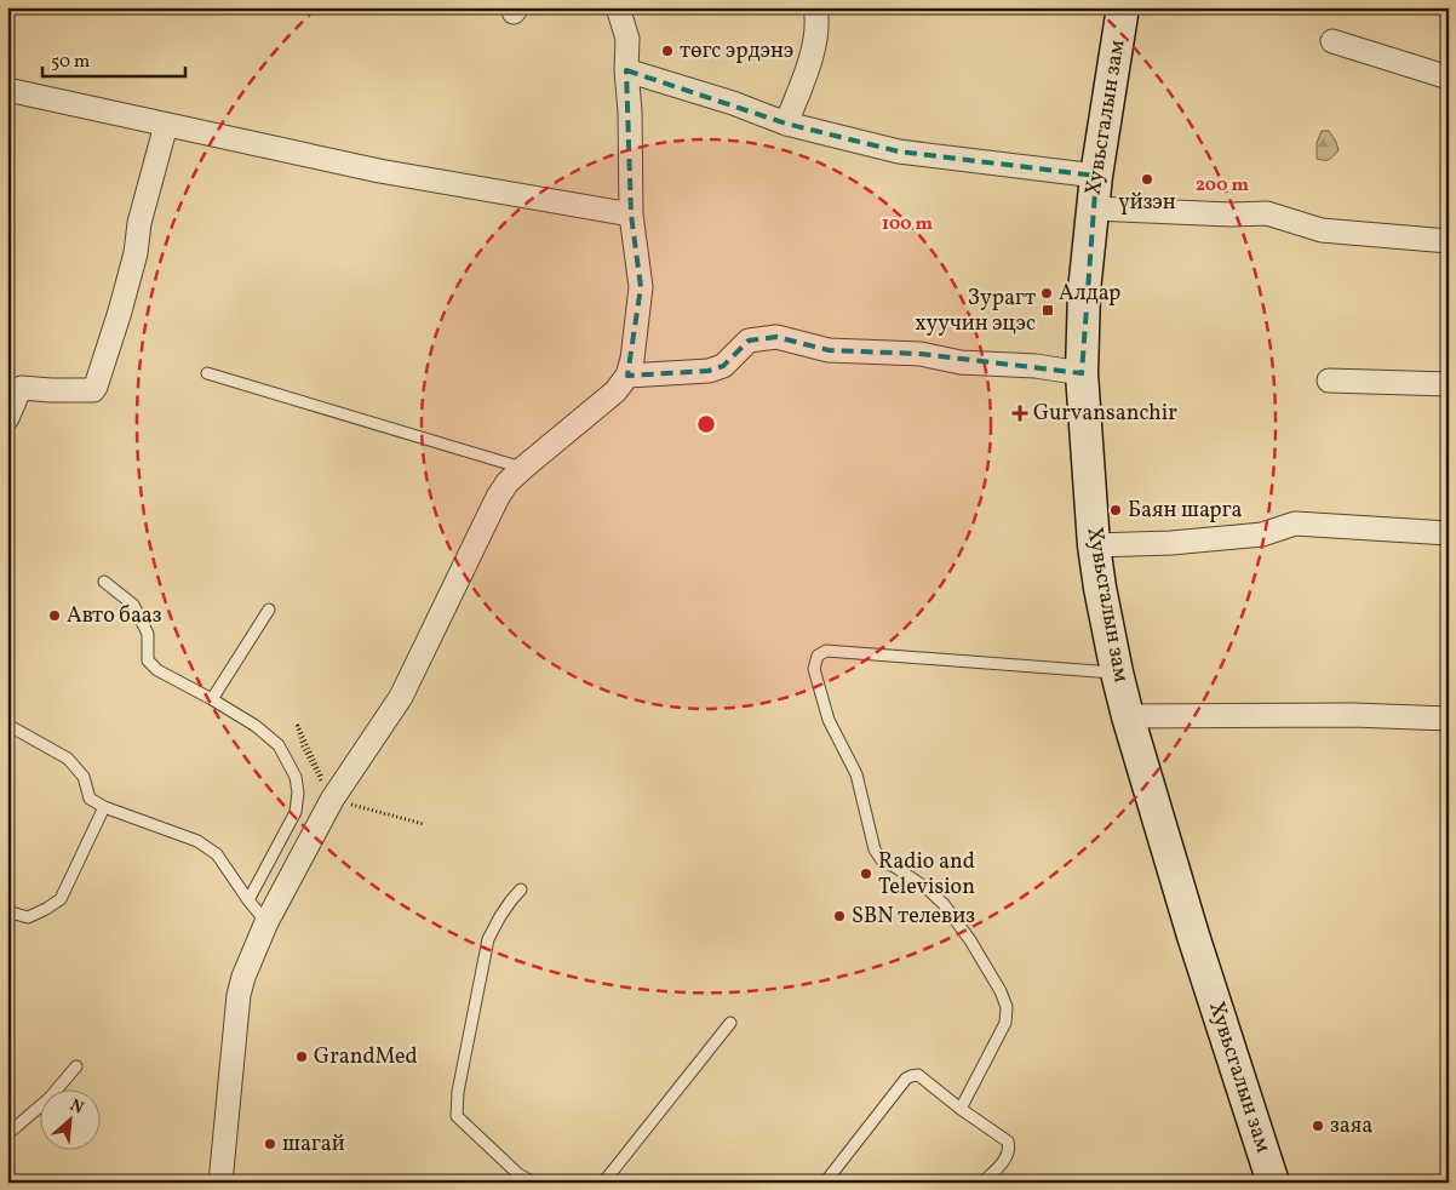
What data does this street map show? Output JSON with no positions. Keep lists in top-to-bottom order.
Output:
{
  "streets": {
    "main road": ["Хувьсгалын зам"]
  },
  "places": {
    "other": [
      "төгс эрдэнэ",
      "үйзэн",
      "Алдар",
      "Баян шарга",
      "Авто бааз",
      "Radio and Television",
      "SBN телевиз",
      "GrandMed",
      "заяа",
      "шагай"
    ],
    "transit": ["Зурагт хуучин эцэс"],
    "health": ["Gurvansanchir"]
  },
  "scale_bar": "50 m",
  "north": "top right",
  "rings": ["200 m", "100 m"]
}
